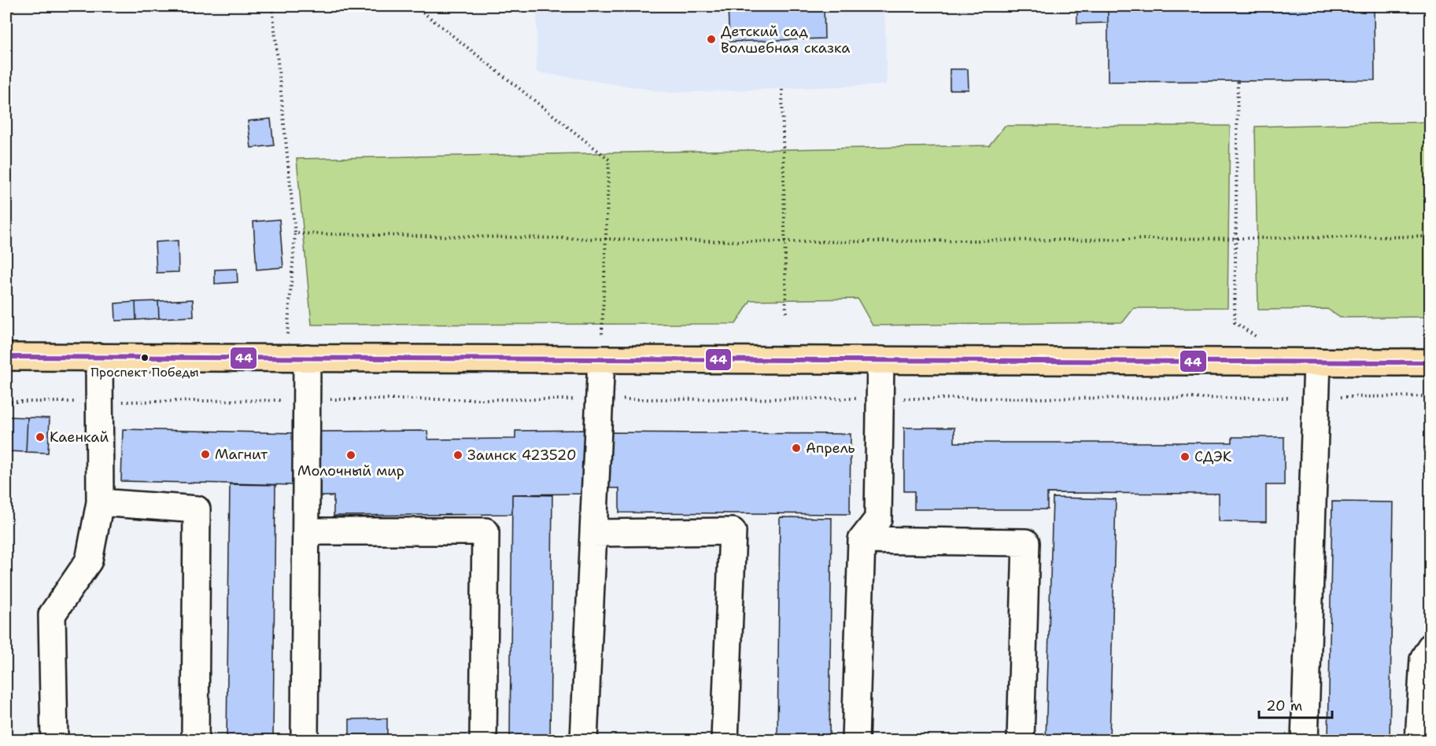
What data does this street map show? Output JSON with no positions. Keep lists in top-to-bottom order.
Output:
{
  "places": [
    "Детский сад Волшебная сказка",
    "Проспект Победы",
    "Каенкай",
    "Апрель",
    "Магнит",
    "Молочный мир",
    "Заинск 423520",
    "СДЭК"
  ],
  "lines": ["transit line 44"],
  "scale_bar": "20 m"
}
